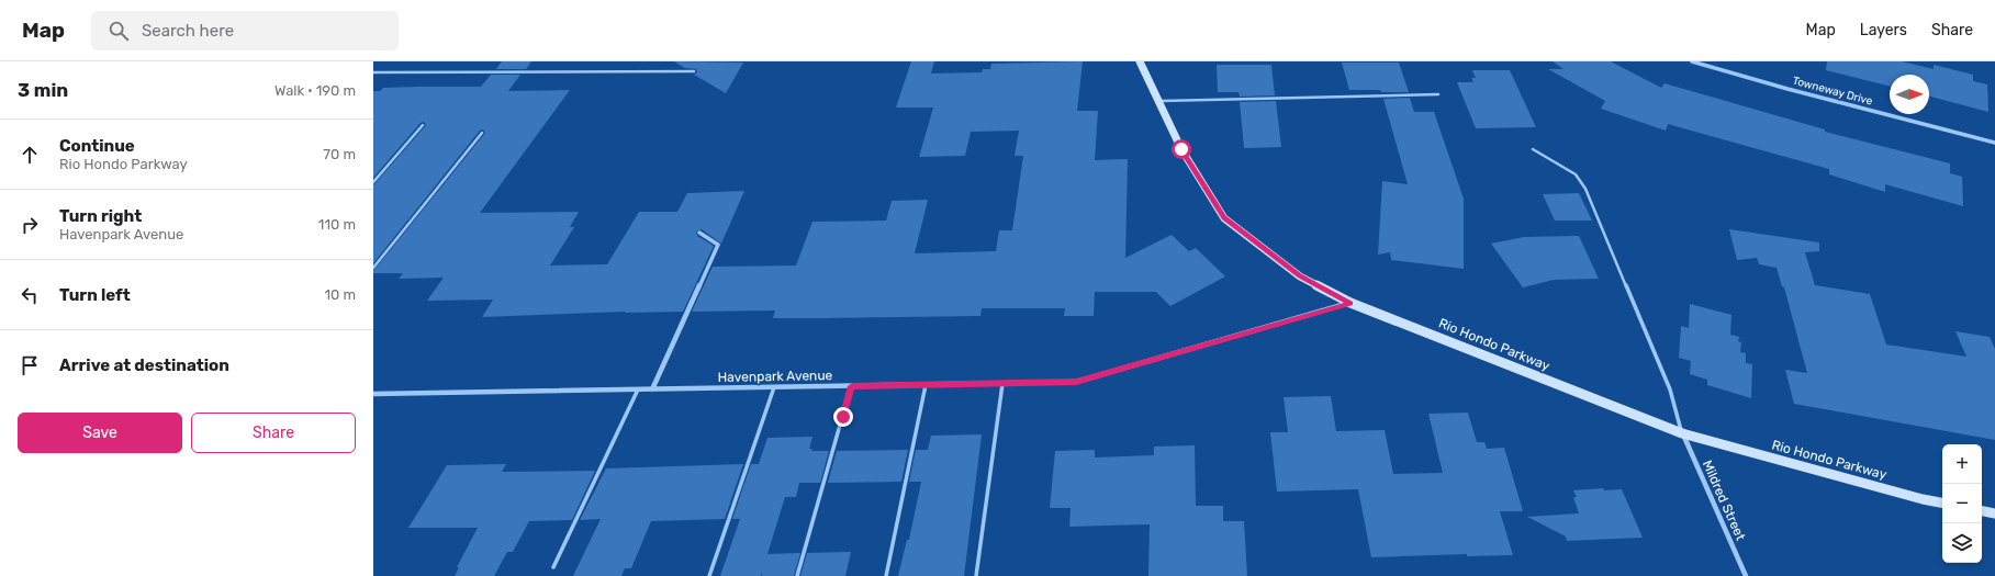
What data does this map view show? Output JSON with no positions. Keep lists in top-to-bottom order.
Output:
{
  "streets": {
    "street": [
      "Towneway Drive",
      "Rio Hondo Parkway",
      "Havenpark Avenue",
      "Mildred Street"
    ]
  },
  "crossings": [
    ["Rio Hondo Parkway", "Havenpark Avenue"],
    ["Rio Hondo Parkway", "Mildred Street"]
  ],
  "north": "right",
  "page": {
    "header": "Map",
    "search": "Search here",
    "nav": ["Map", "Layers", "Share"],
    "heading": ["3 min", "Walk · 190 m"],
    "list": [
      ["Continue", "Rio Hondo Parkway", "70 m"],
      ["Turn right", "Havenpark Avenue", "110 m"],
      ["Turn left", "10 m"],
      "Arrive at destination"
    ],
    "buttons": ["Save", "Share"],
    "map_buttons": ["+", "−"]
  }
}
